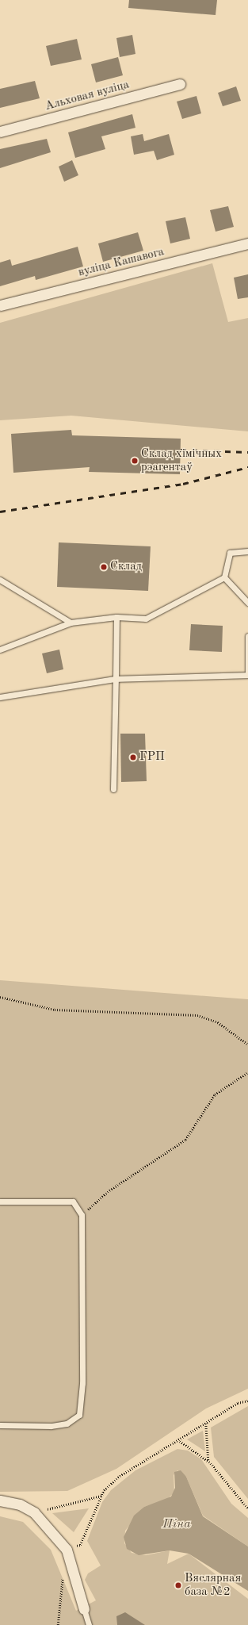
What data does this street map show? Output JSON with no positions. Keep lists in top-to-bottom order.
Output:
{
  "streets": {
    "street": ["Альховая вуліца", "вуліца Кашавога"]
  },
  "water": ["Піна"],
  "places": [
    "Склад хімічных рэагентаў",
    "Склад",
    "ГРП",
    "Вяслярная база №2"
  ]
}
